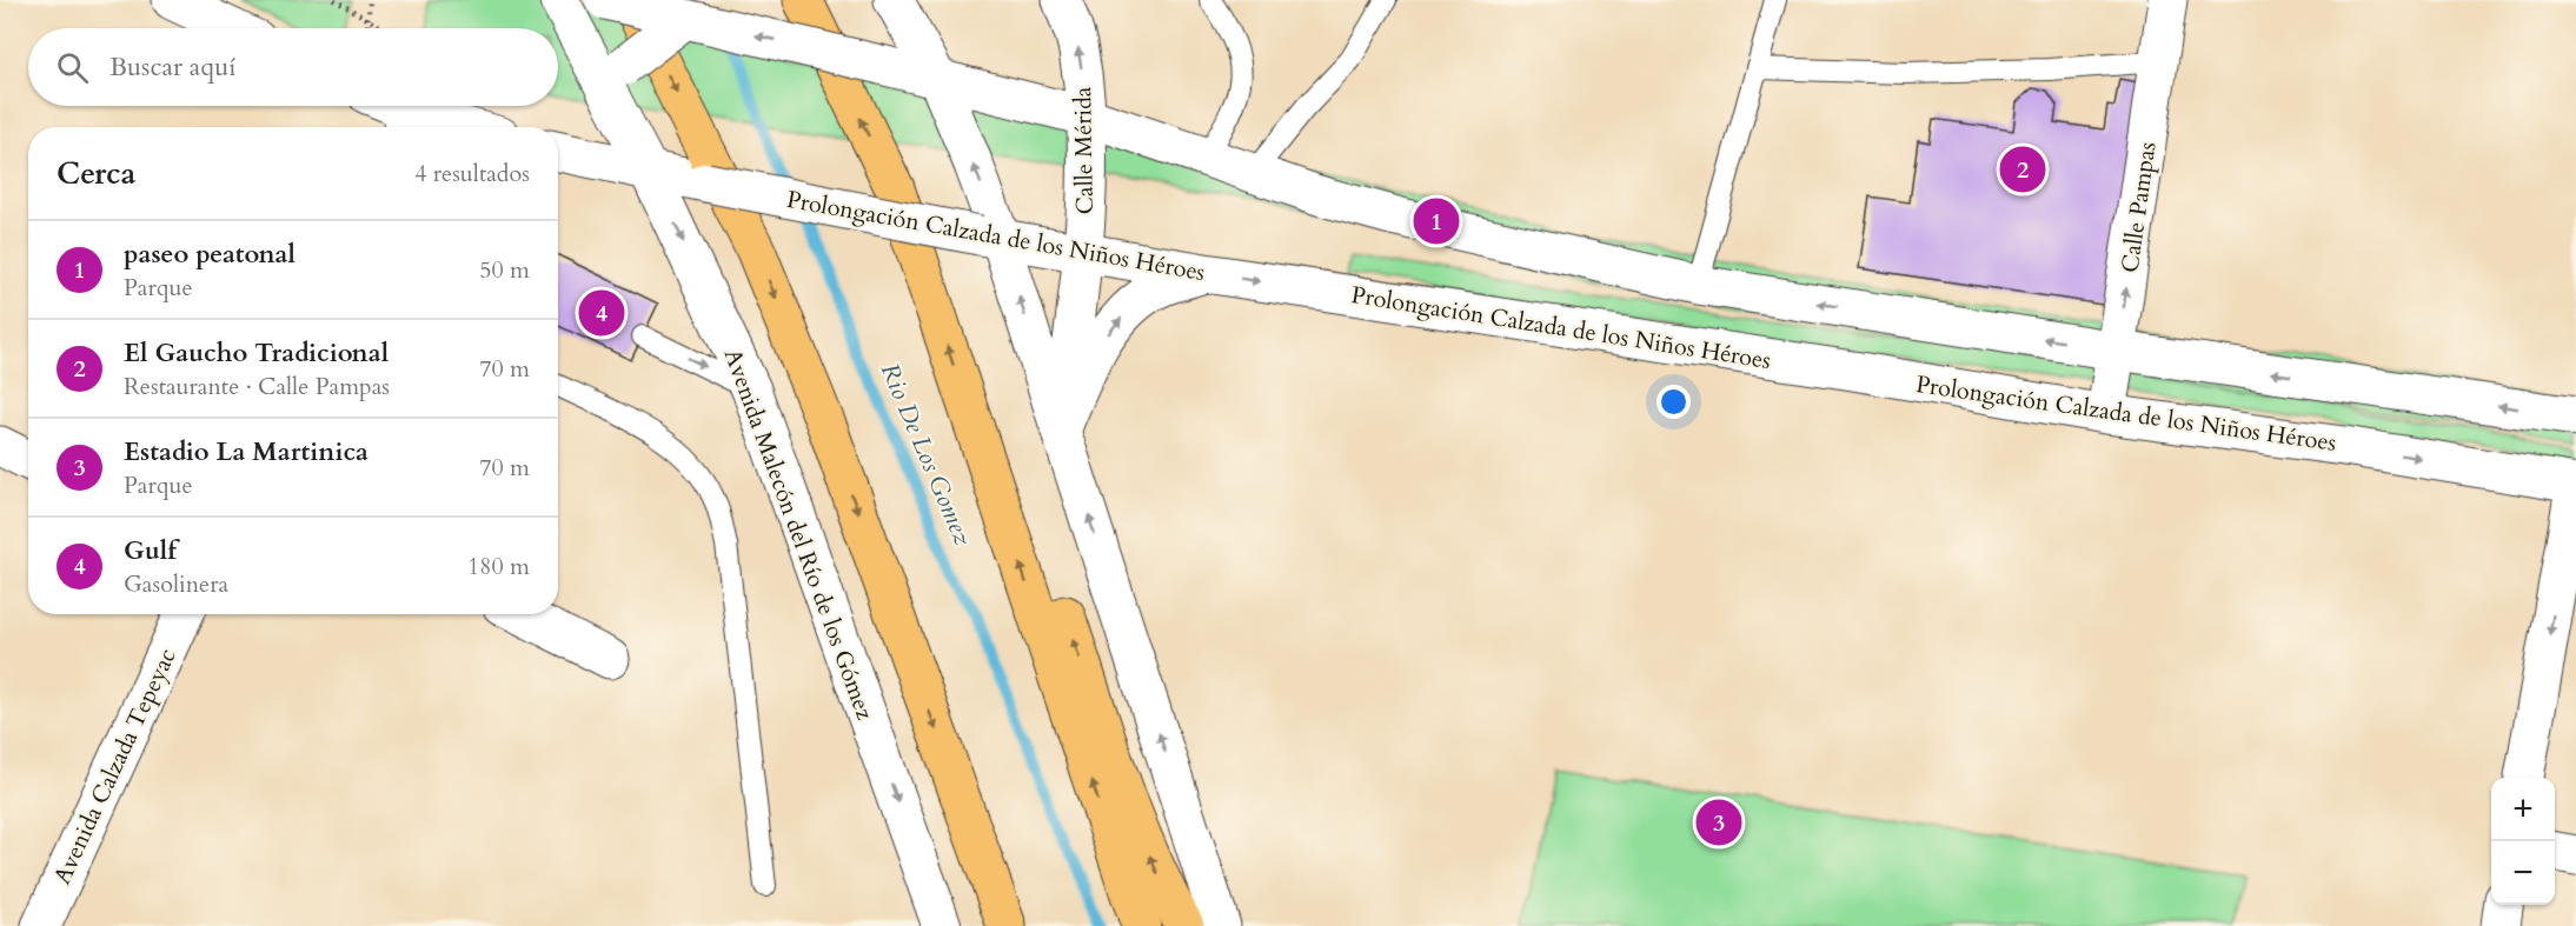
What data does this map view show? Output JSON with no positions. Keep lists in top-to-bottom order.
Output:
{
  "streets": {
    "street": [
      "Calle Mérida",
      "Calle Pampas",
      "Prolongación Calzada de los Niños Héroes",
      "Avenida Malecón del Río de los Gómez",
      "Avenida Calzada Tepeyac"
    ]
  },
  "crossings": [
    ["Calle Mérida", "Prolongación Calzada de los Niños Héroes"],
    ["Calle Pampas", "Prolongación Calzada de los Niños Héroes"],
    ["Prolongación Calzada de los Niños Héroes", "Avenida Malecón del Río de los Gómez"]
  ],
  "one_way": ["Calle Pampas"],
  "water": ["Rio De Los Gomez"],
  "page": {
    "search": "Buscar aquí",
    "heading": ["Cerca", "4 resultados"],
    "pins": [
      "2",
      "1",
      "4",
      "3"
    ],
    "list": [
      {
        "mark": "1",
        "name": "paseo peatonal",
        "note": "Parque",
        "value": "50 m"
      },
      {
        "mark": "2",
        "name": "El Gaucho Tradicional",
        "note": "Restaurante · Calle Pampas",
        "value": "70 m"
      },
      {
        "mark": "3",
        "name": "Estadio La Martinica",
        "note": "Parque",
        "value": "70 m"
      },
      {
        "mark": "4",
        "name": "Gulf",
        "note": "Gasolinera",
        "value": "180 m"
      }
    ],
    "map_buttons": ["+", "−"]
  }
}
